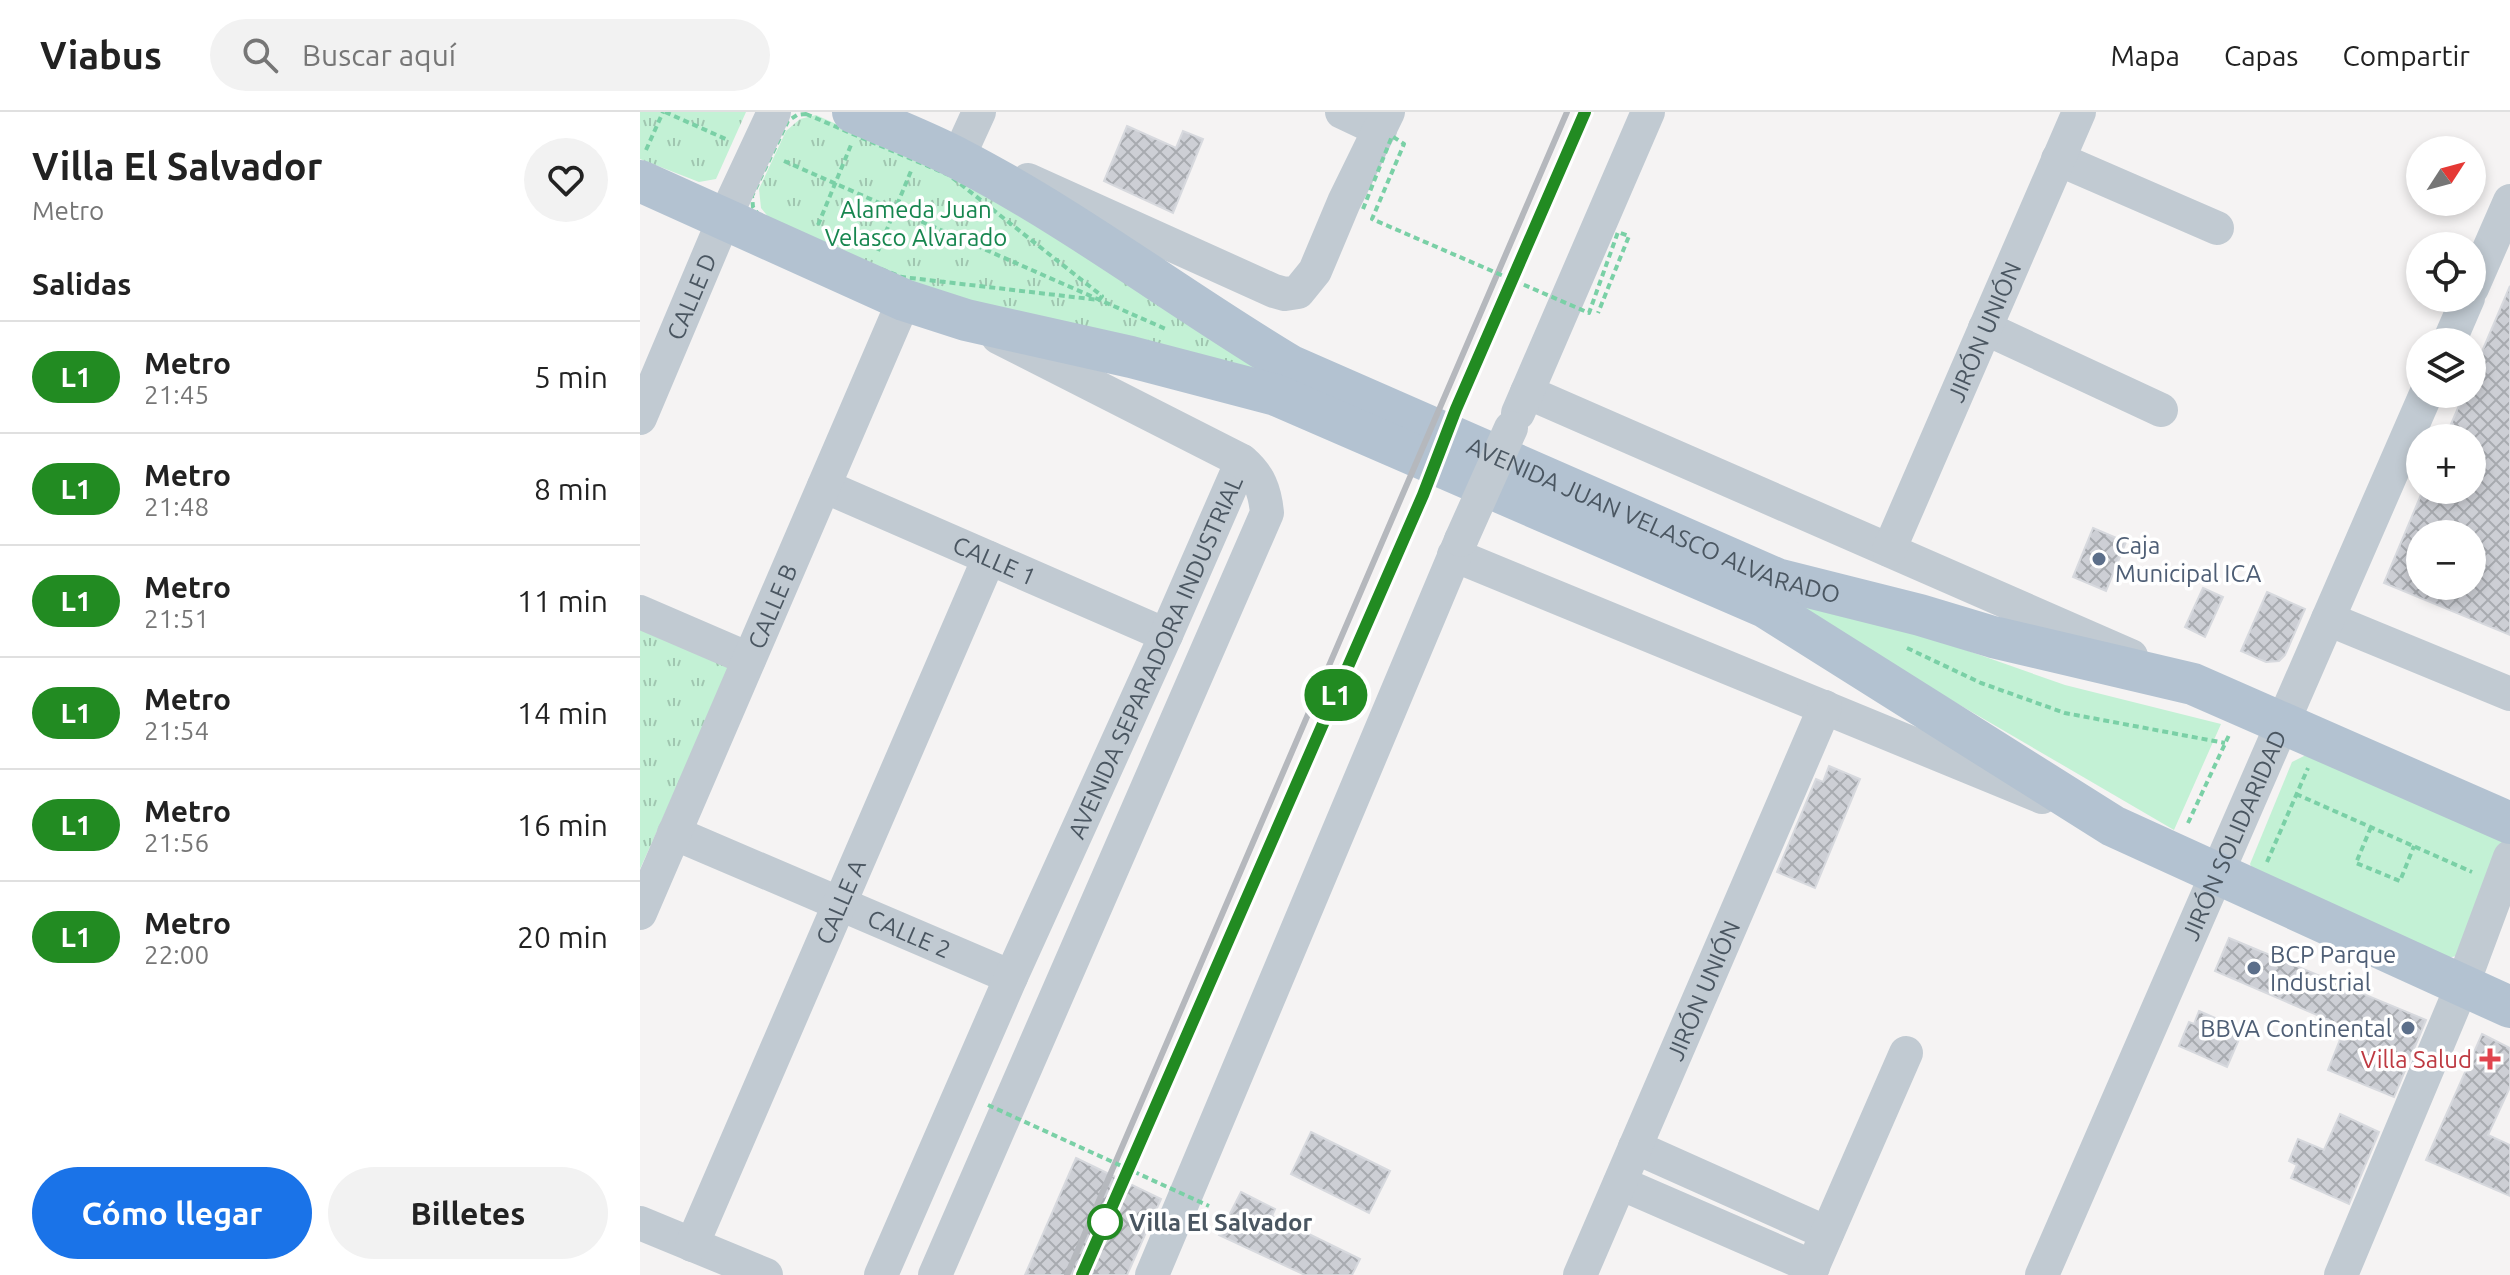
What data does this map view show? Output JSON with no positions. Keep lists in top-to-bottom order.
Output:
{
  "streets": {
    "main road": ["AVENIDA JUAN VELASCO ALVARADO"],
    "street": [
      "CALLE D",
      "JIRÓN UNIÓN",
      "CALLE 1",
      "CALLE B",
      "AVENIDA SEPARADORA INDUSTRIAL",
      "JIRÓN SOLIDARIDAD",
      "CALLE A",
      "CALLE 2"
    ]
  },
  "crossings": [
    ["CALLE D", "AVENIDA JUAN VELASCO ALVARADO"],
    ["JIRÓN UNIÓN", "AVENIDA JUAN VELASCO ALVARADO"],
    ["AVENIDA JUAN VELASCO ALVARADO", "CALLE B"],
    ["AVENIDA JUAN VELASCO ALVARADO", "AVENIDA SEPARADORA INDUSTRIAL"],
    ["AVENIDA JUAN VELASCO ALVARADO", "JIRÓN SOLIDARIDAD"],
    ["CALLE 1", "CALLE B"],
    ["CALLE 1", "AVENIDA SEPARADORA INDUSTRIAL"],
    ["CALLE 1", "CALLE A"],
    ["CALLE B", "CALLE 2"],
    ["AVENIDA SEPARADORA INDUSTRIAL", "CALLE 2"],
    ["CALLE A", "CALLE 2"]
  ],
  "parks": ["Alameda Juan Velasco Alvarado"],
  "places": {
    "other": [
      "Caja Municipal ICA",
      "BCP Parque Industrial",
      "BBVA Continental",
      "Villa El Salvador"
    ],
    "health": ["Villa Salud"]
  },
  "lines": ["metro line L1"],
  "north": "top right",
  "page": {
    "header": "Viabus",
    "search": "Buscar aquí",
    "nav": ["Mapa", "Capas", "Compartir"],
    "heading": [
      ["Villa El Salvador", "Metro"],
      "Salidas"
    ],
    "on_map": "L1",
    "map_buttons": ["+", "−"],
    "list": [
      {
        "mark": "L1",
        "name": "Metro",
        "note": "21:45",
        "value": "5 min"
      },
      {
        "mark": "L1",
        "name": "Metro",
        "note": "21:48",
        "value": "8 min"
      },
      {
        "mark": "L1",
        "name": "Metro",
        "note": "21:51",
        "value": "11 min"
      },
      {
        "mark": "L1",
        "name": "Metro",
        "note": "21:54",
        "value": "14 min"
      },
      {
        "mark": "L1",
        "name": "Metro",
        "note": "21:56",
        "value": "16 min"
      },
      {
        "mark": "L1",
        "name": "Metro",
        "note": "22:00",
        "value": "20 min"
      }
    ],
    "buttons": ["Cómo llegar", "Billetes"]
  }
}
